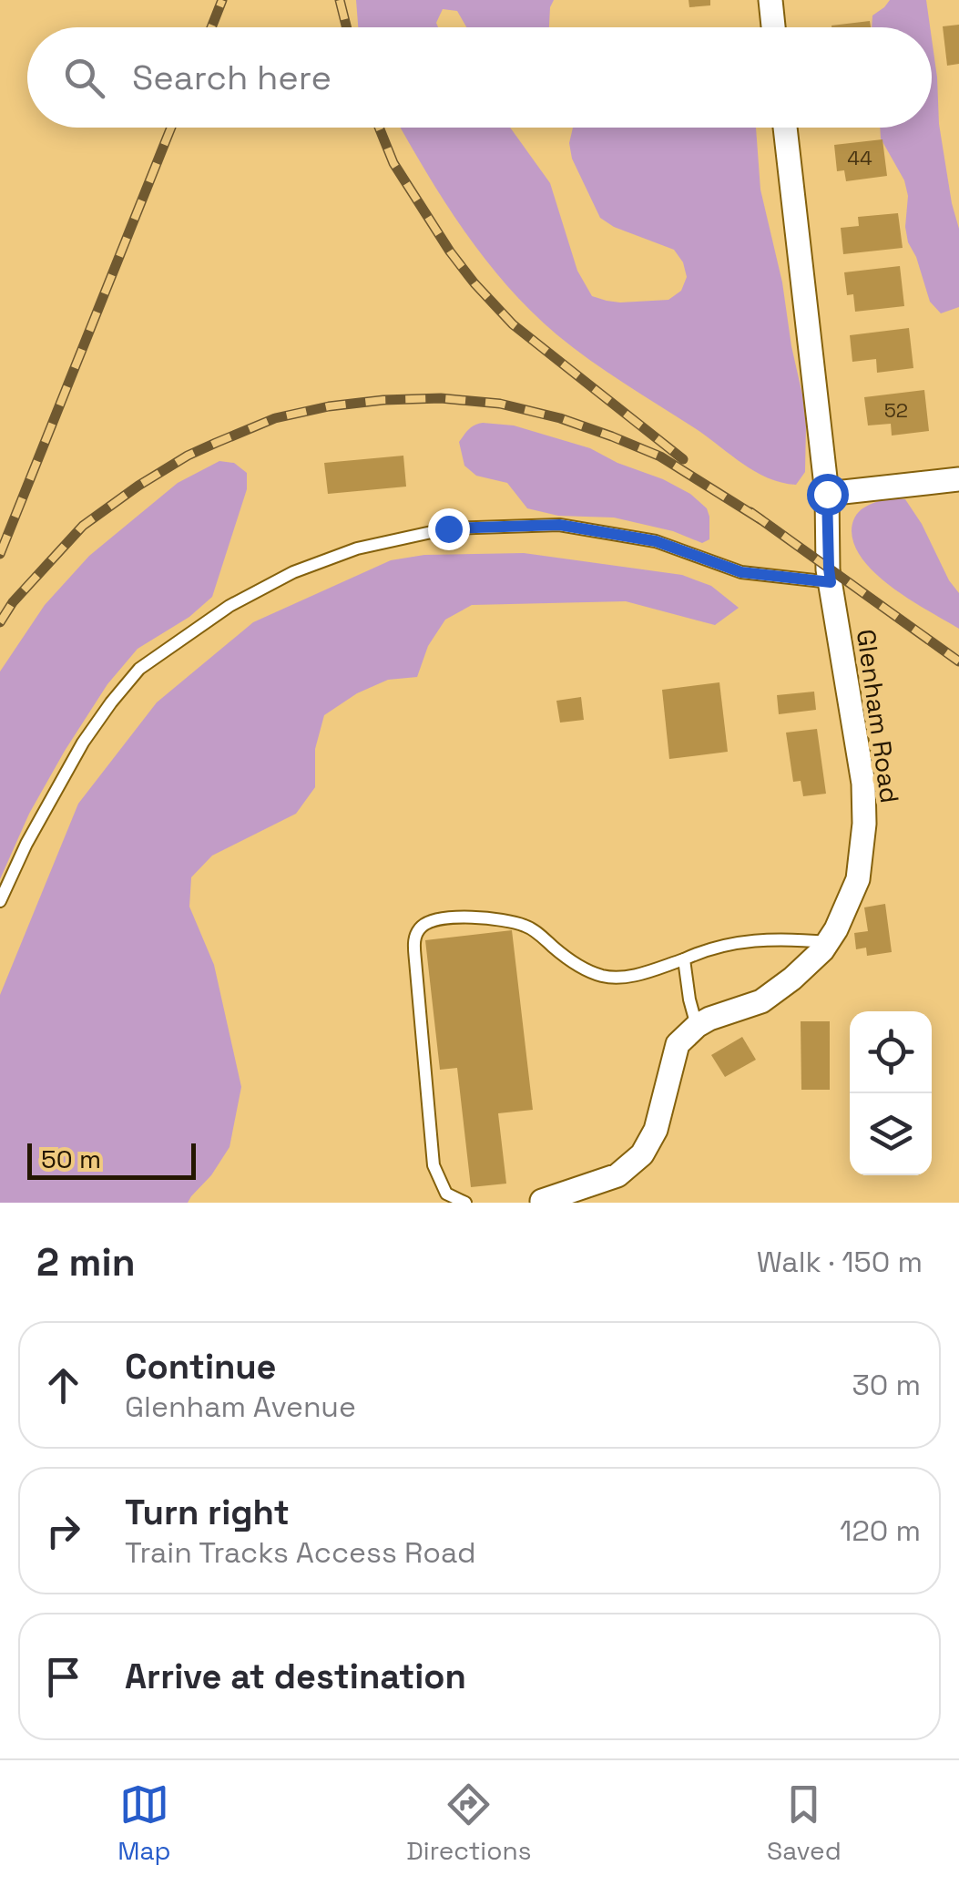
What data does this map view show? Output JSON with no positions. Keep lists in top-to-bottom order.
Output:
{
  "streets": {
    "street": ["Glenham Road"]
  },
  "house_numbers": ["44", "52"],
  "scale_bar": "50 m",
  "page": {
    "search": "Search here",
    "scale": "50 m",
    "heading": ["2 min", "Walk · 150 m"],
    "list": [
      ["Continue", "Glenham Avenue", "30 m"],
      ["Turn right", "Train Tracks Access Road", "120 m"],
      "Arrive at destination"
    ],
    "nav": ["Map", "Directions", "Saved"]
  }
}
